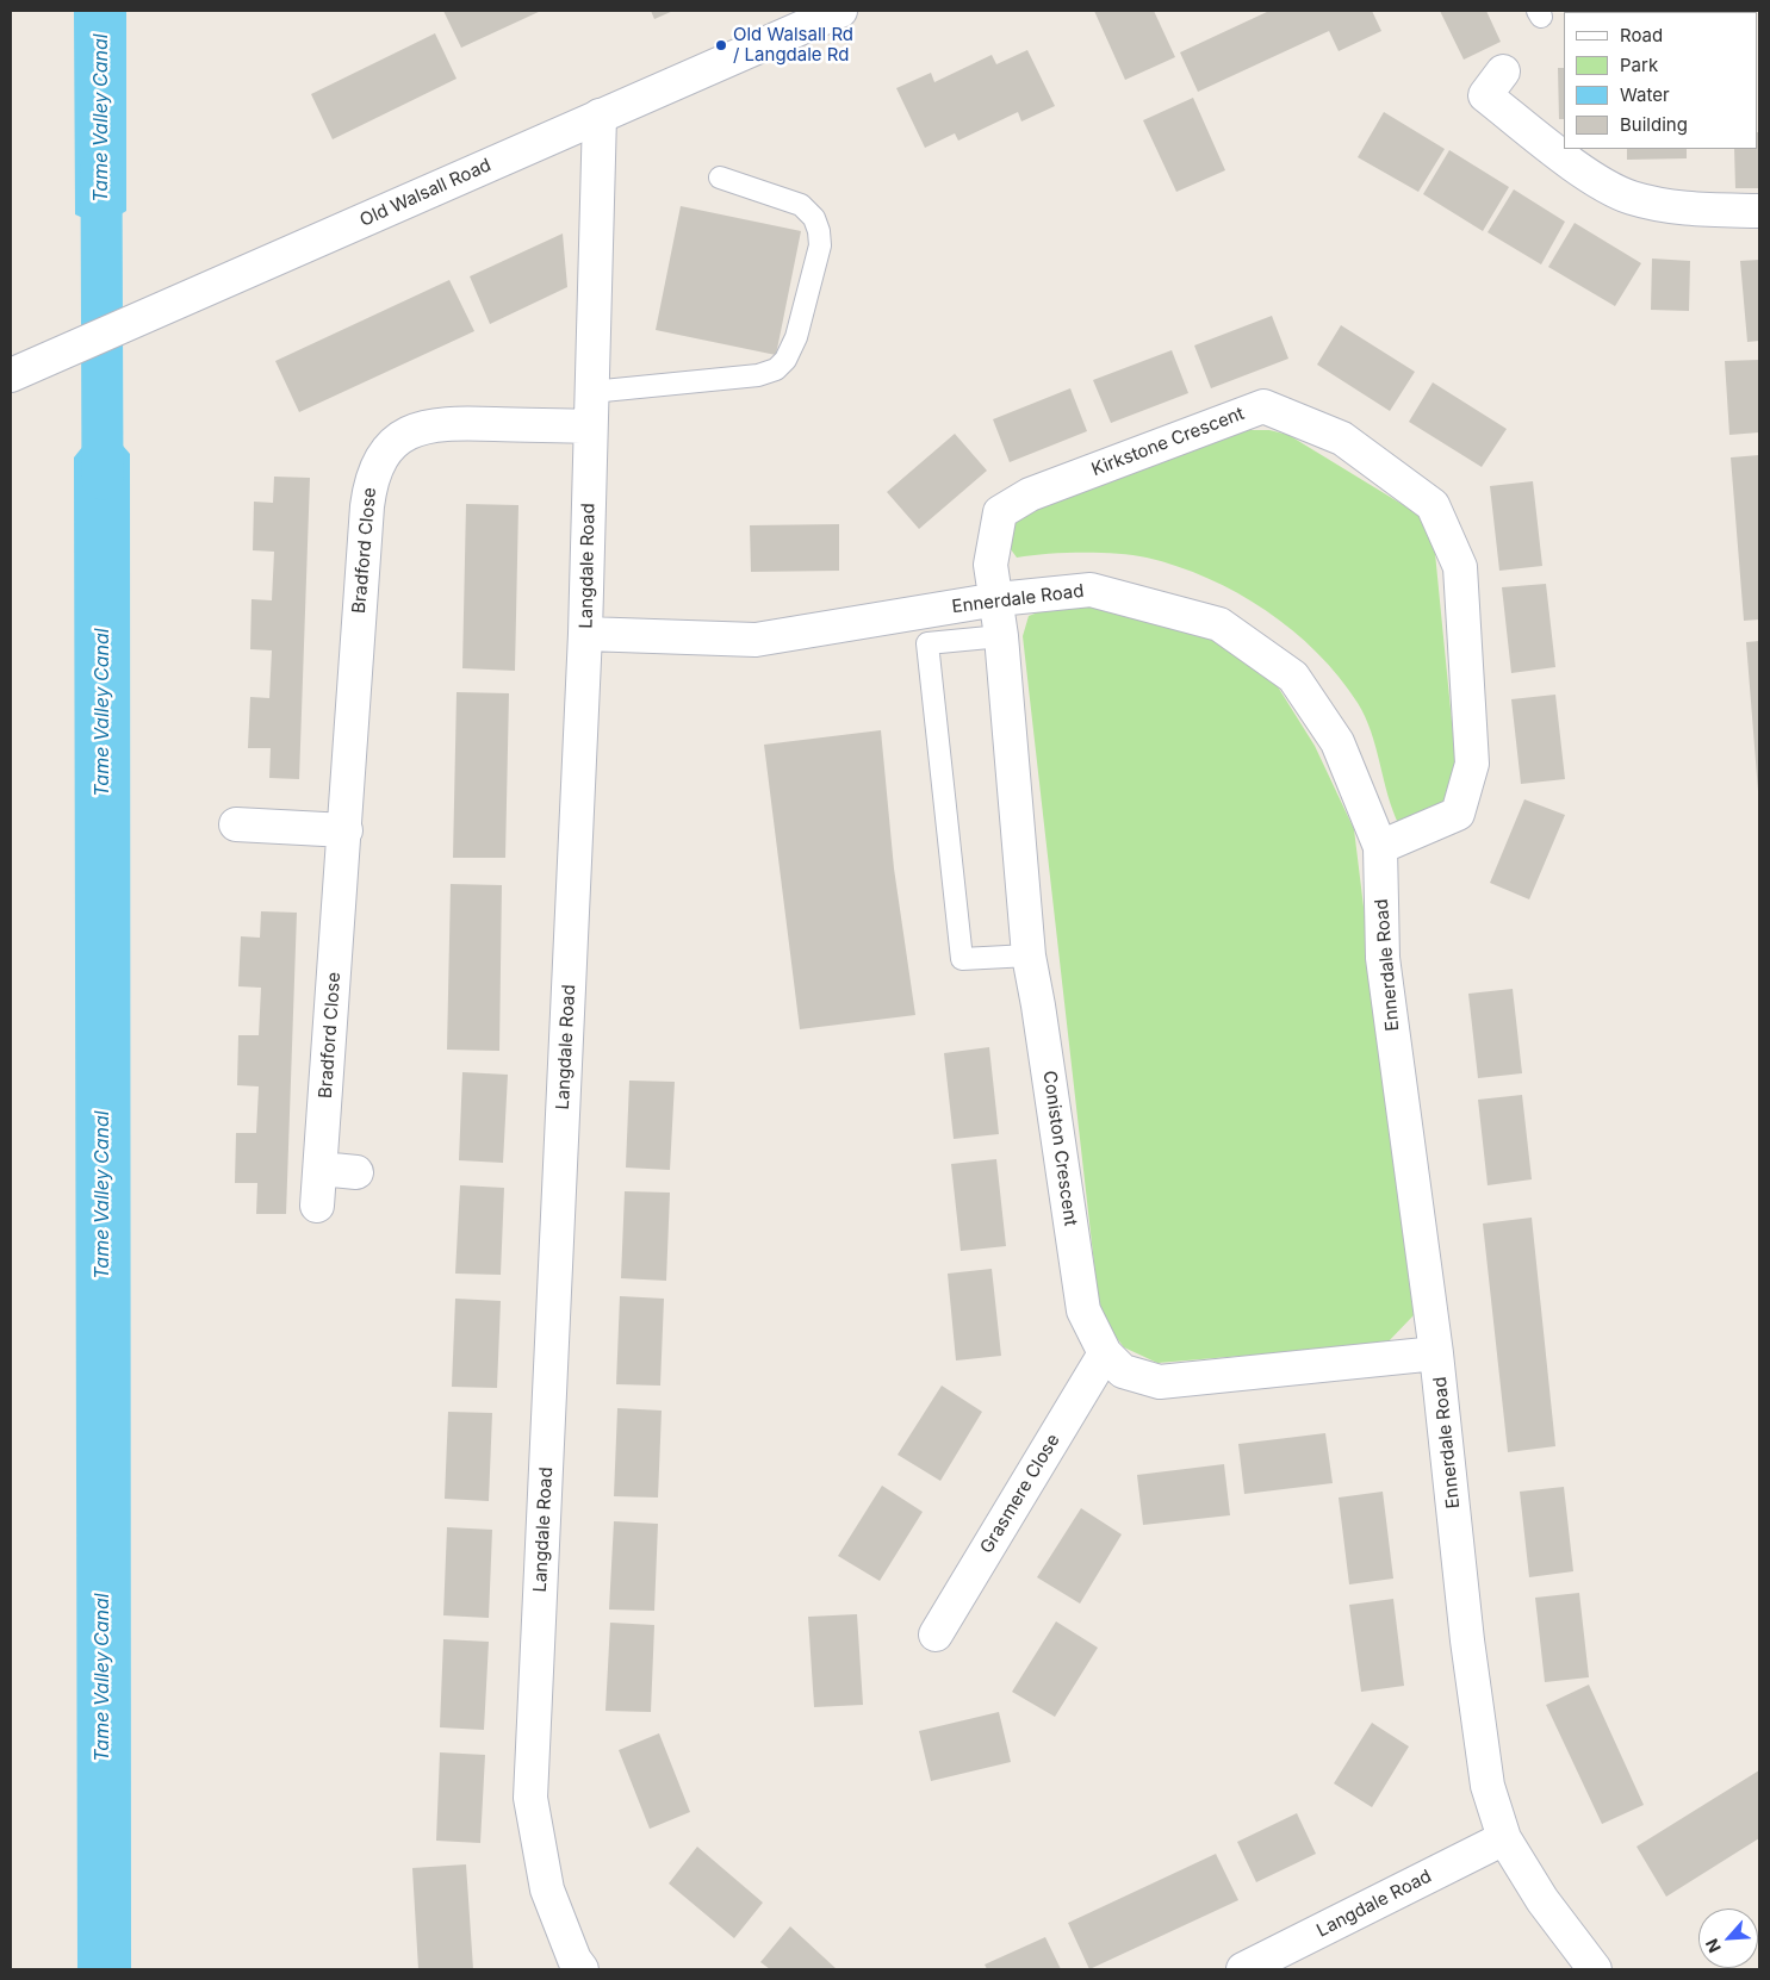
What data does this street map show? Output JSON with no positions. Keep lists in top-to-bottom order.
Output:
{
  "streets": {
    "street": [
      "Old Walsall Road",
      "Kirkstone Crescent",
      "Bradford Close",
      "Langdale Road",
      "Ennerdale Road",
      "Coniston Crescent",
      "Grasmere Close"
    ]
  },
  "crossings": [
    ["Old Walsall Road", "Langdale Road"],
    ["Kirkstone Crescent", "Ennerdale Road"],
    ["Kirkstone Crescent", "Coniston Crescent"],
    ["Bradford Close", "Langdale Road"],
    ["Langdale Road", "Ennerdale Road"],
    ["Ennerdale Road", "Coniston Crescent"],
    ["Coniston Crescent", "Grasmere Close"]
  ],
  "water": ["Tame Valley Canal"],
  "places": ["Old Walsall Rd / Langdale Rd"],
  "legend": [
    "Road",
    "Park",
    "Water",
    "Building"
  ],
  "north": "bottom left"
}
